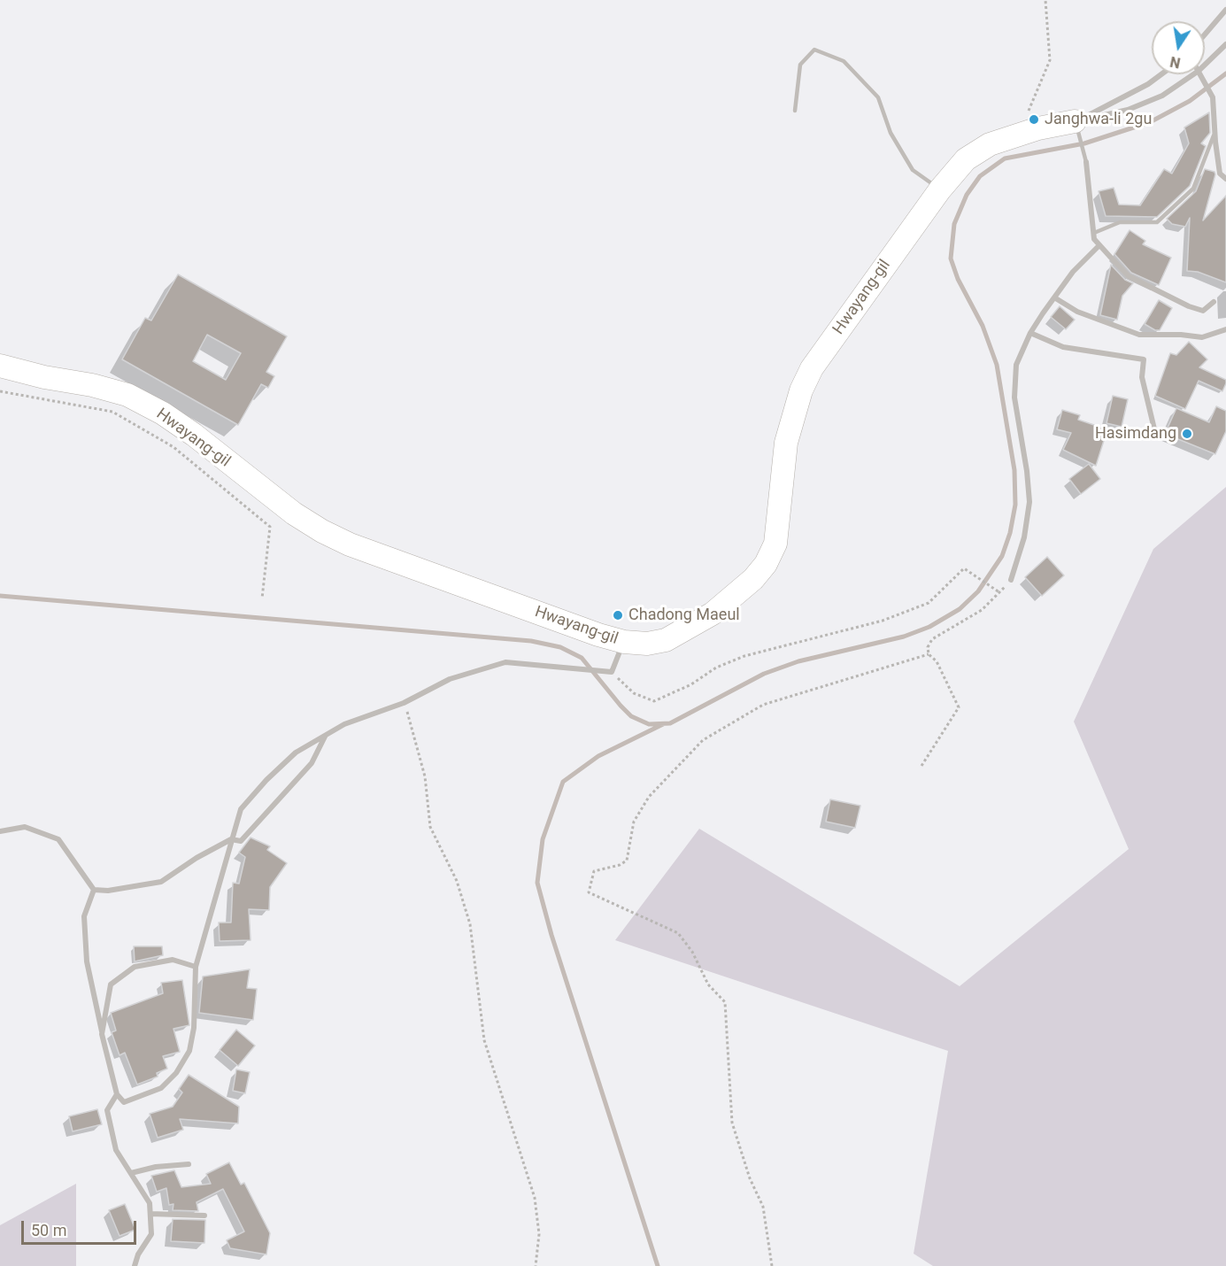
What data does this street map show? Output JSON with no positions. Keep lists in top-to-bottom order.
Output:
{
  "streets": {
    "street": ["Hwayang-gil"]
  },
  "places": ["Janghwa-li 2gu", "Hasimdang", "Chadong Maeul"],
  "scale_bar": "50 m",
  "north": "bottom"
}
